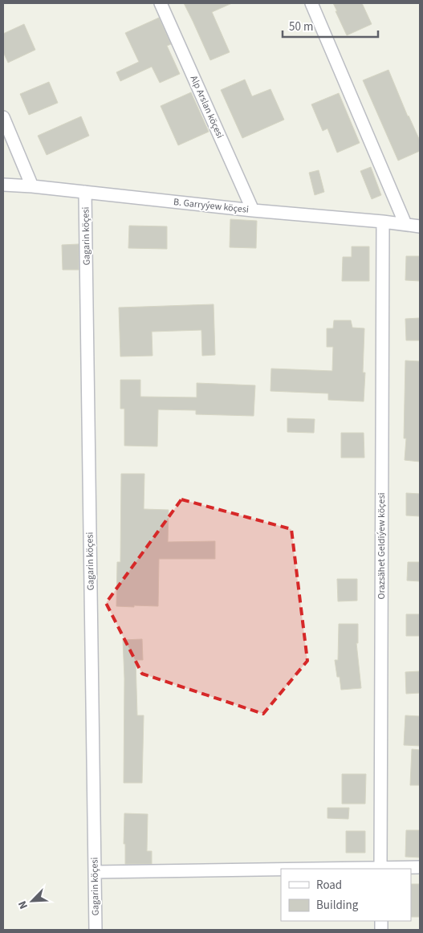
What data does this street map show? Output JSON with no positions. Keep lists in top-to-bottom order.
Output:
{
  "streets": {
    "street": [
      "Alp Arslan köçesi",
      "B. Garryýew köçesi",
      "Gagarin köçesi",
      "Orazsähet Geldiýew köçesi"
    ]
  },
  "crossings": [
    ["Alp Arslan köçesi", "B. Garryýew köçesi"],
    ["B. Garryýew köçesi", "Gagarin köçesi"],
    ["B. Garryýew köçesi", "Orazsähet Geldiýew köçesi"]
  ],
  "legend": ["Road", "Building"],
  "scale_bar": "50 m",
  "north": "bottom left"
}
